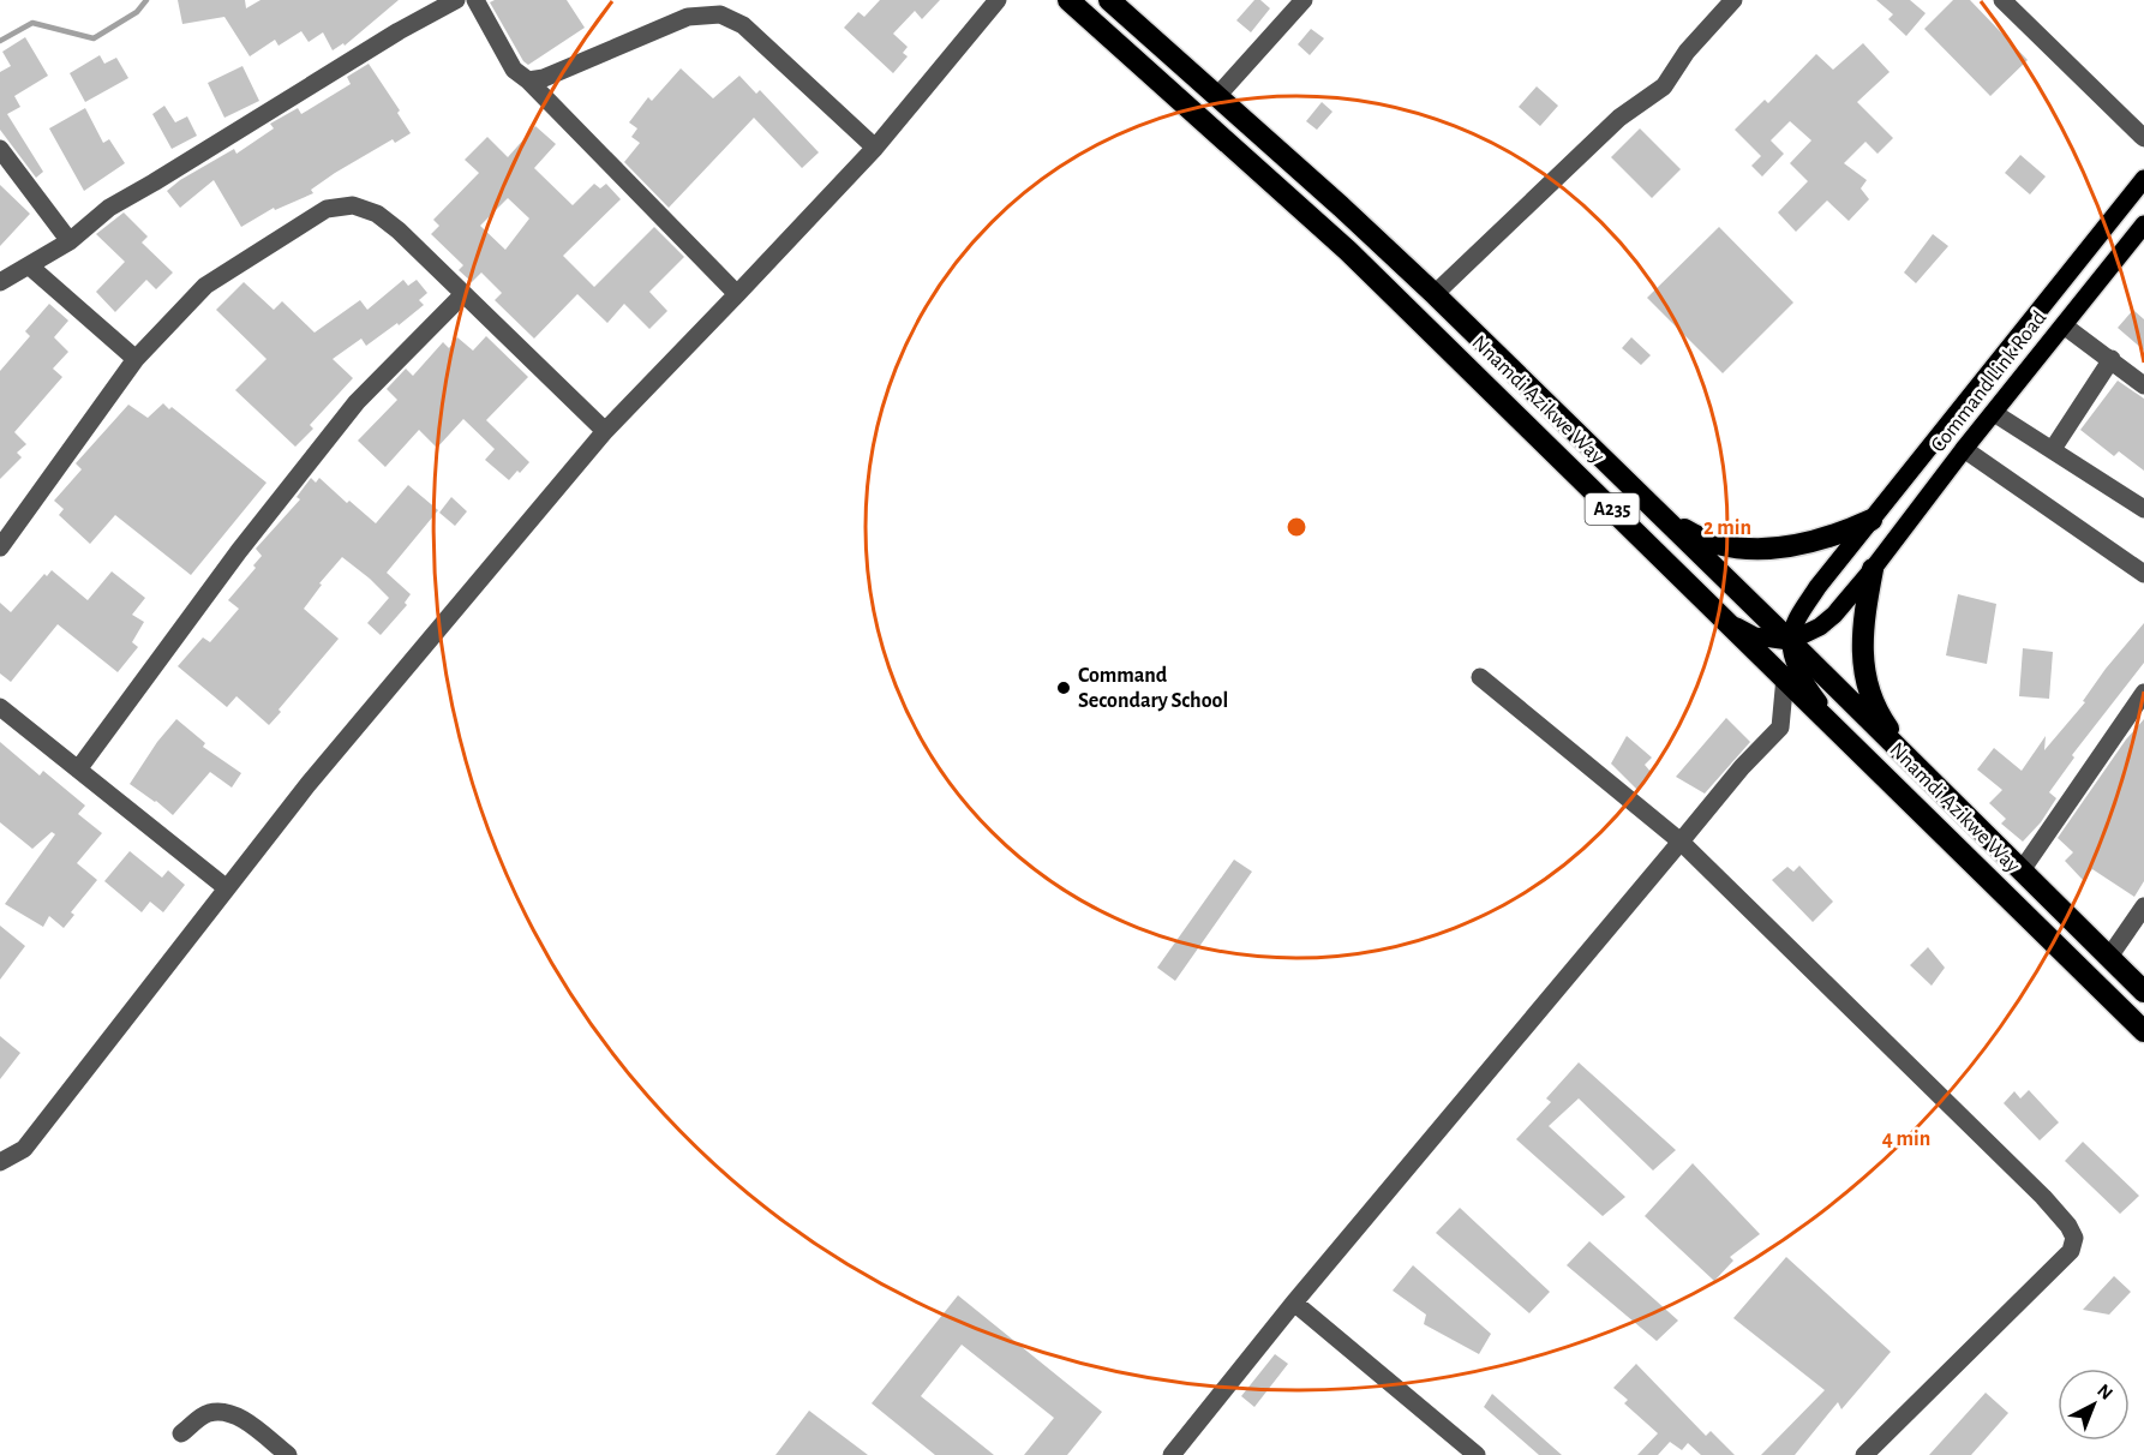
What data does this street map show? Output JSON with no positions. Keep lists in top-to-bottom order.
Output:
{
  "streets": {
    "highway": ["Nnamdi Azikwe Way", "A235"],
    "main road": ["Command Link Road"]
  },
  "crossings": [
    ["Command Link Road", "Nnamdi Azikwe Way"]
  ],
  "places": ["Command Secondary School"],
  "north": "top right",
  "rings": ["2 min", "4 min"]
}
